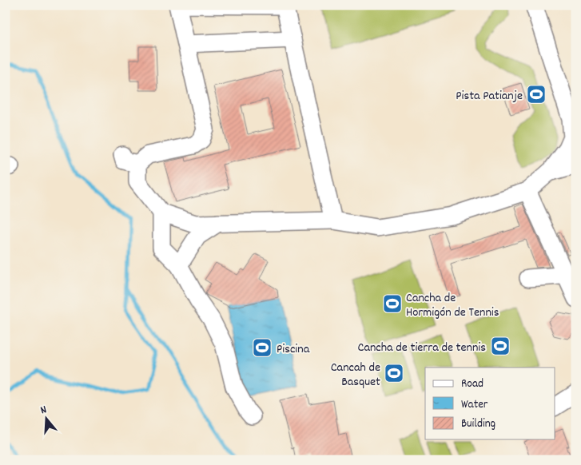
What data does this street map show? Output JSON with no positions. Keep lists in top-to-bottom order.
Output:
{
  "places": {
    "sports": [
      "Pista Patianje",
      "Cancha de Hormigón de Tennis",
      "Cancha de tierra de tennis",
      "Piscina",
      "Cancah de Basquet"
    ]
  },
  "legend": ["Road", "Water", "Building"],
  "north": "top"
}
